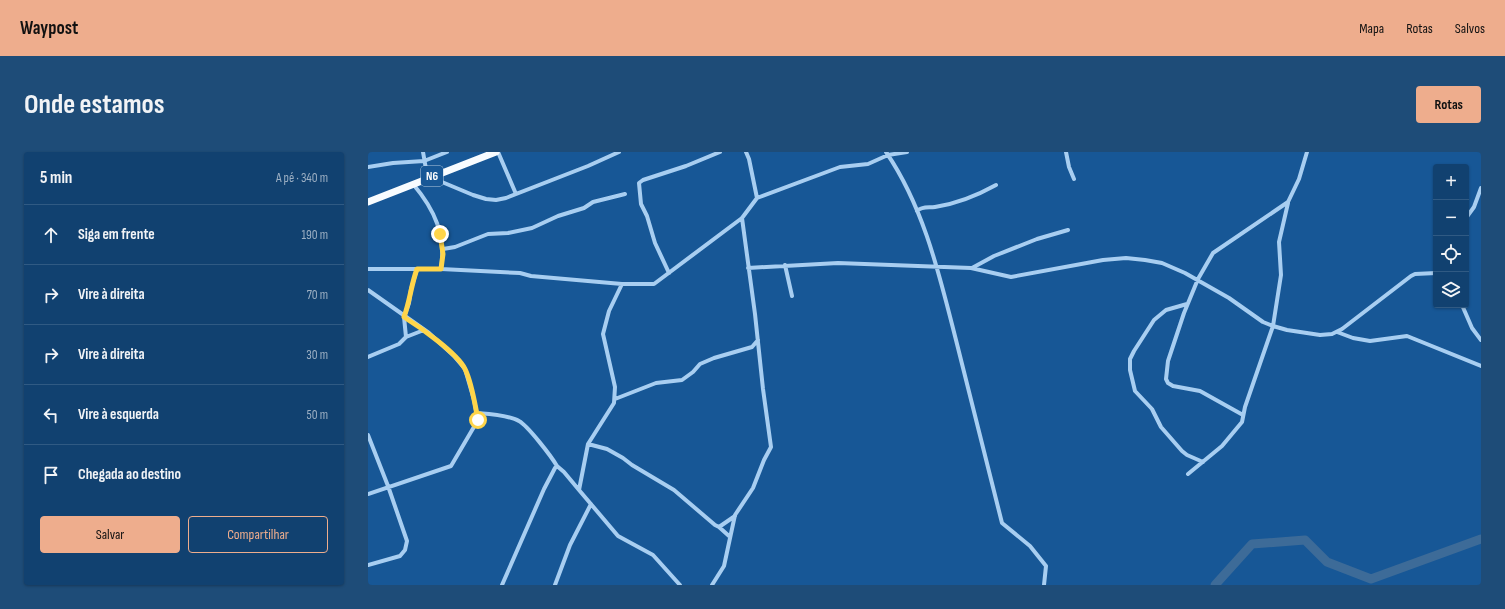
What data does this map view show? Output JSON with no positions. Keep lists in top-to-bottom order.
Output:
{
  "streets": {
    "highway": ["N6"]
  },
  "page": {
    "header": "Waypost",
    "nav": ["Mapa", "Rotas", "Salvos"],
    "buttons": [
      "Rotas",
      ["Salvar", "Compartilhar"]
    ],
    "title": "Onde estamos",
    "heading": ["5 min", "A pé · 340 m"],
    "map_buttons": ["+", "−"],
    "list": [
      ["Siga em frente", "190 m"],
      ["Vire à direita", "70 m"],
      ["Vire à direita", "30 m"],
      ["Vire à esquerda", "50 m"],
      "Chegada ao destino"
    ]
  }
}
